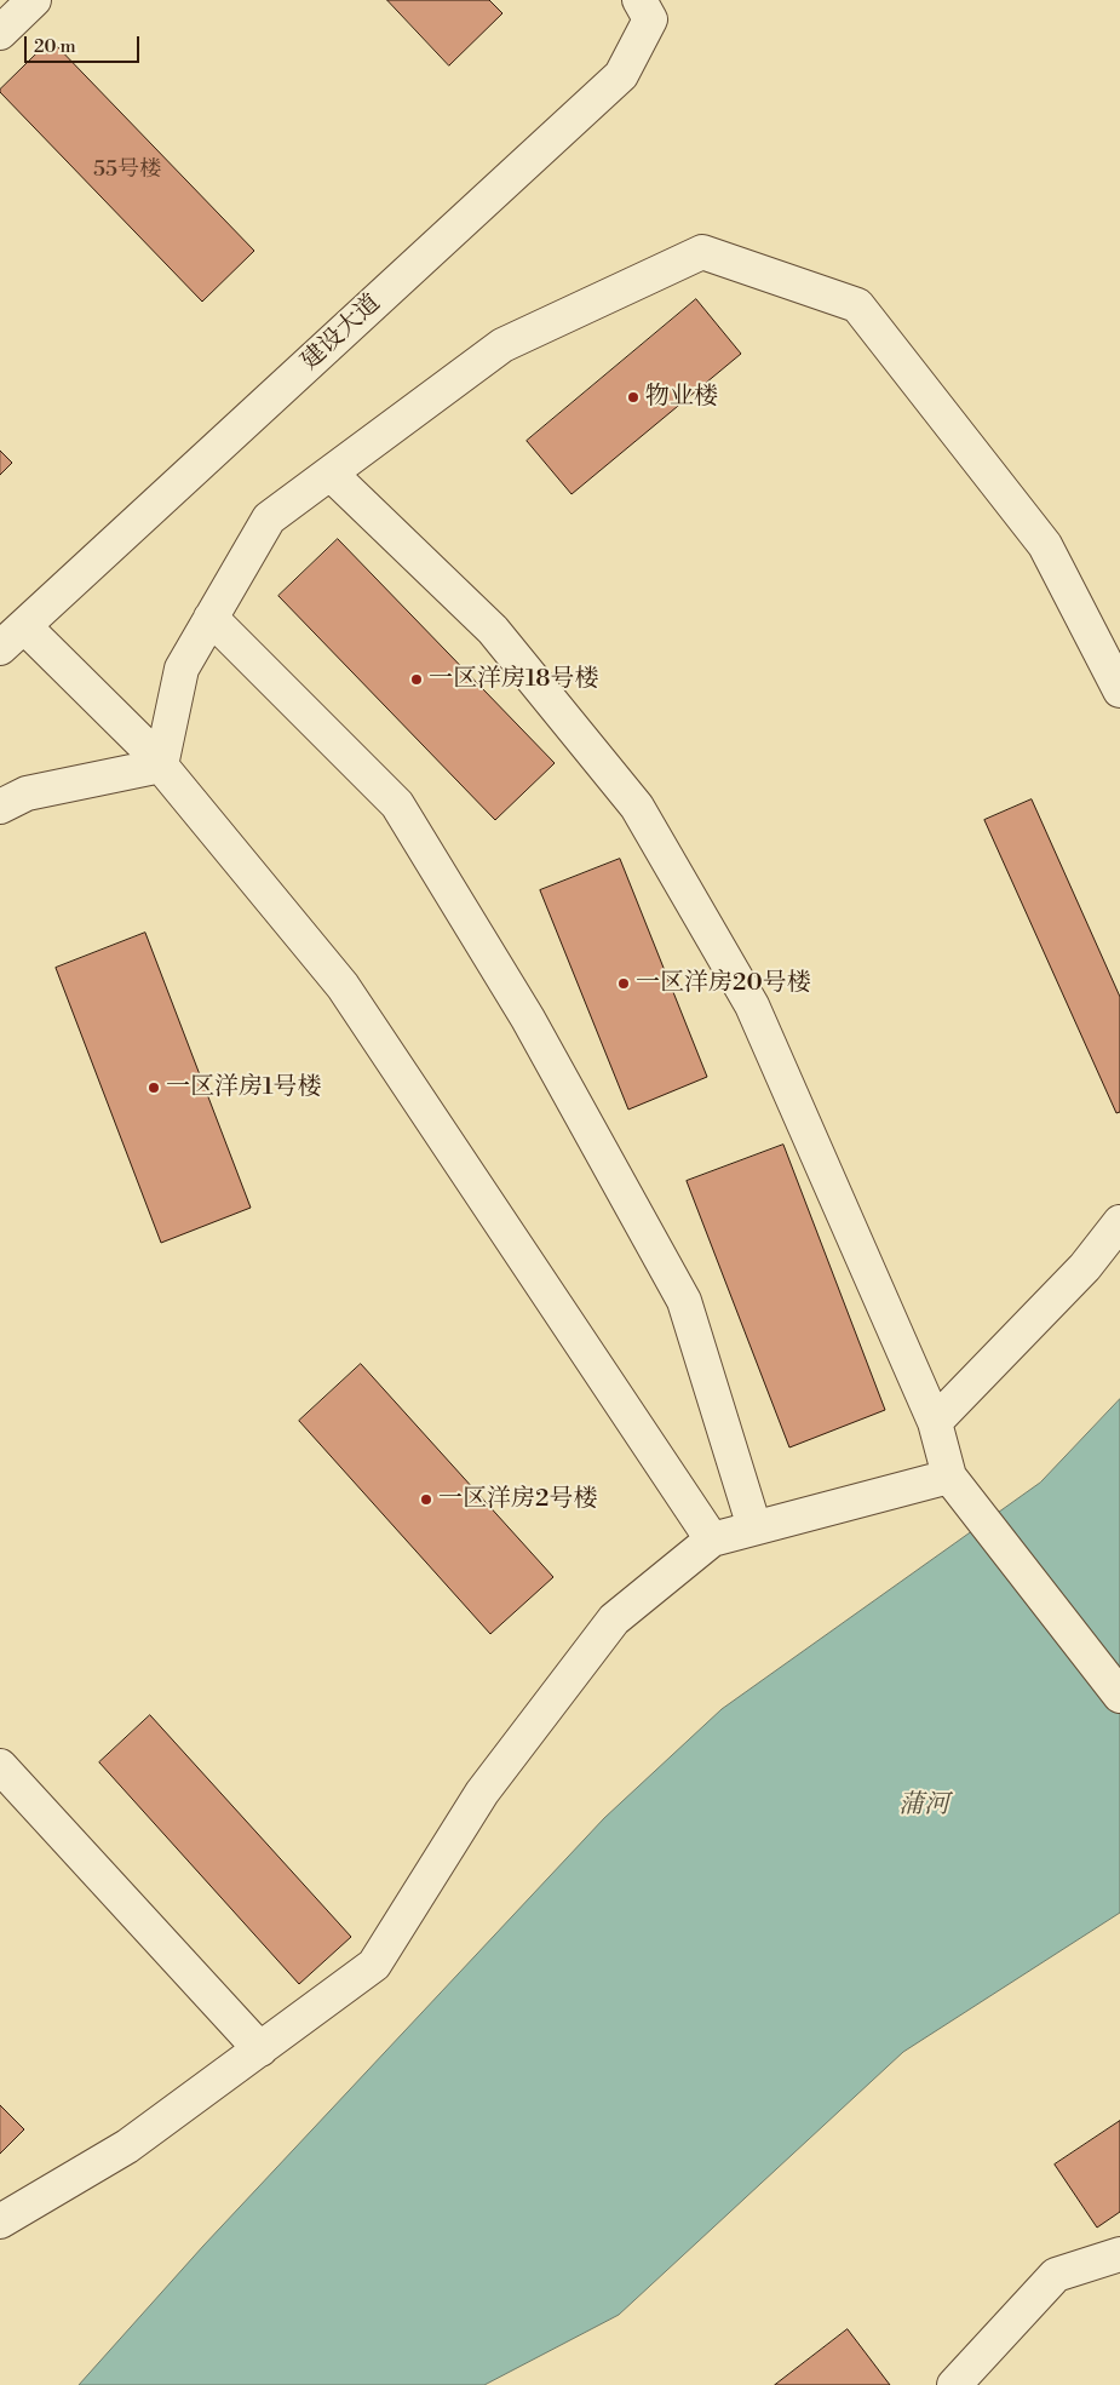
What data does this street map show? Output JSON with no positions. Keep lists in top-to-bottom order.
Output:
{
  "streets": {
    "street": ["建设大道"]
  },
  "water": ["蒲河"],
  "places": [
    "物业楼",
    "一区洋房18号楼",
    "一区洋房20号楼",
    "一区洋房1号楼",
    "一区洋房2号楼"
  ],
  "house_numbers": ["55号楼"],
  "scale_bar": "20 m"
}
